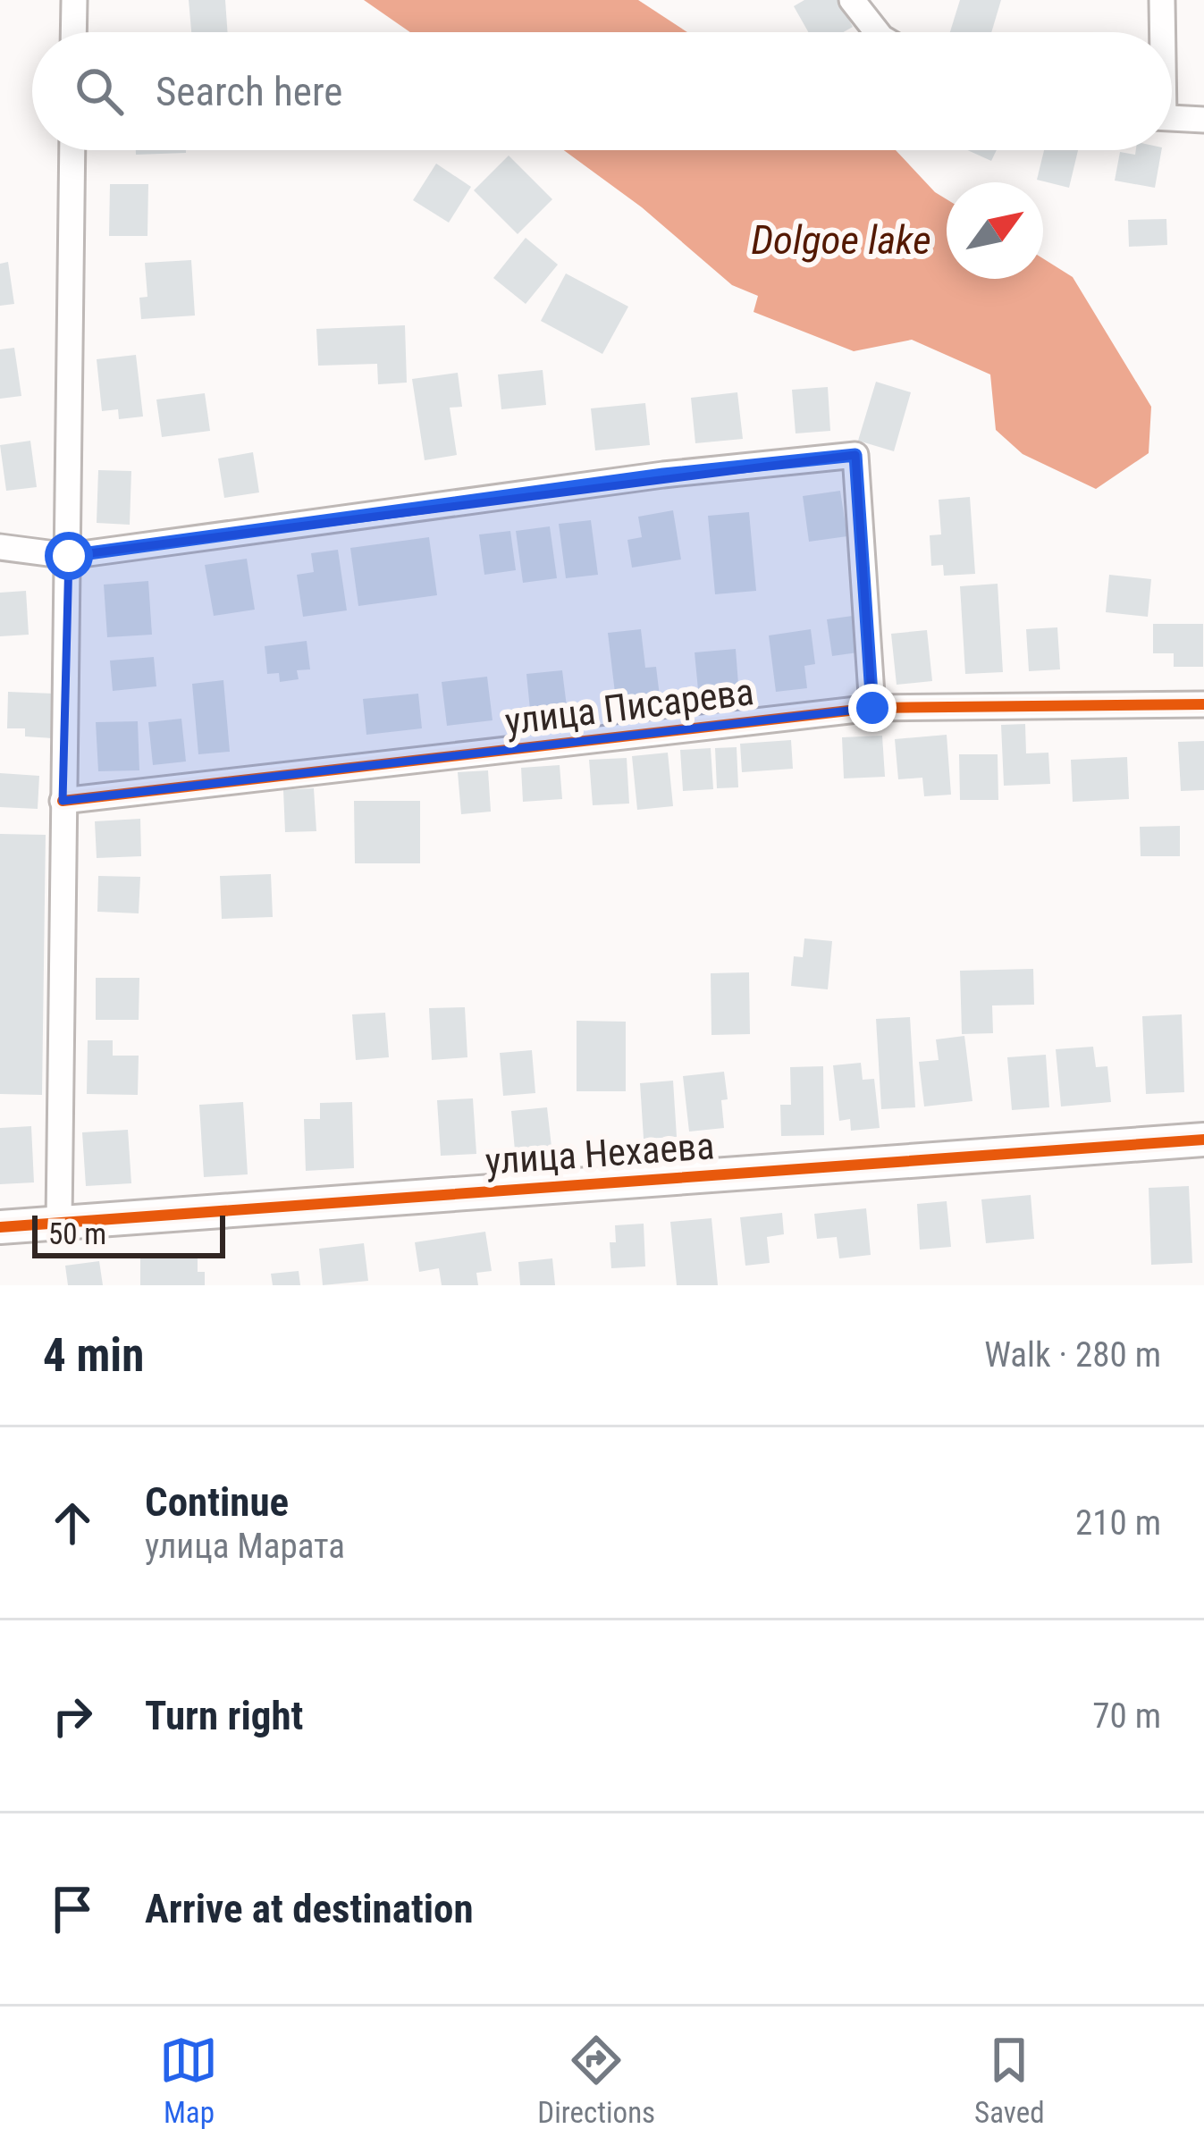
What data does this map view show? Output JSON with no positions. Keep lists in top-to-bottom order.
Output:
{
  "streets": {
    "street": ["улица Писарева", "улица Нехаева"]
  },
  "water": ["Dolgoe lake"],
  "scale_bar": "50 m",
  "north": "top right",
  "page": {
    "search": "Search here",
    "scale": "50 m",
    "heading": ["4 min", "Walk · 280 m"],
    "list": [
      ["Continue", "улица Марата", "210 m"],
      ["Turn right", "70 m"],
      "Arrive at destination"
    ],
    "nav": ["Map", "Directions", "Saved"]
  }
}
